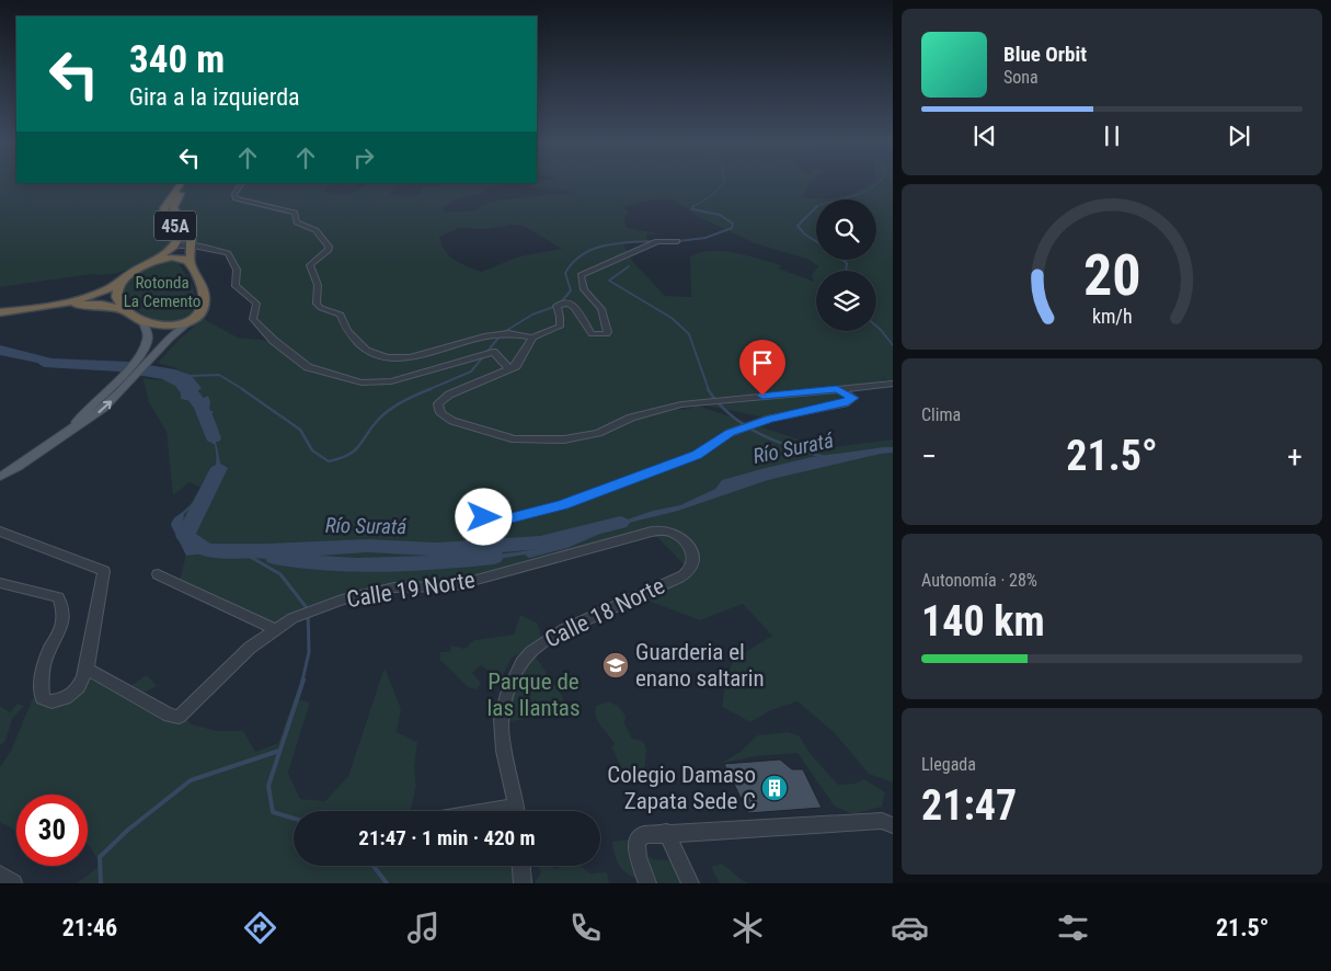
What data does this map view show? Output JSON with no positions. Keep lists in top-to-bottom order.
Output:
{
  "streets": {
    "highway": ["45A"],
    "street": ["Calle 19 Norte", "Calle 18 Norte"]
  },
  "crossings": [
    ["Calle 19 Norte", "Calle 18 Norte"]
  ],
  "water": ["Río Suratá"],
  "parks": ["Rotonda La Cemento", "Parque de las llantas"],
  "places": {
    "school or university": ["Guarderia el enano saltarin"],
    "building": ["Colegio Damaso Zapata Sede C"]
  },
  "page": {
    "turn": ["340 m", "Gira a la izquierda"],
    "song": ["Blue Orbit", "Sona"],
    "tile": [
      "Clima",
      ["Autonomía · 28%", "140 km"],
      ["Llegada", "21:47"]
    ],
    "heat": ["−", "21.5°", "+"],
    "limit": "30",
    "trip": "21:47 · 1 min · 420 m",
    "tabs": ["21:46", "21.5°"],
    "gauge": ["20", "km/h"]
  }
}
